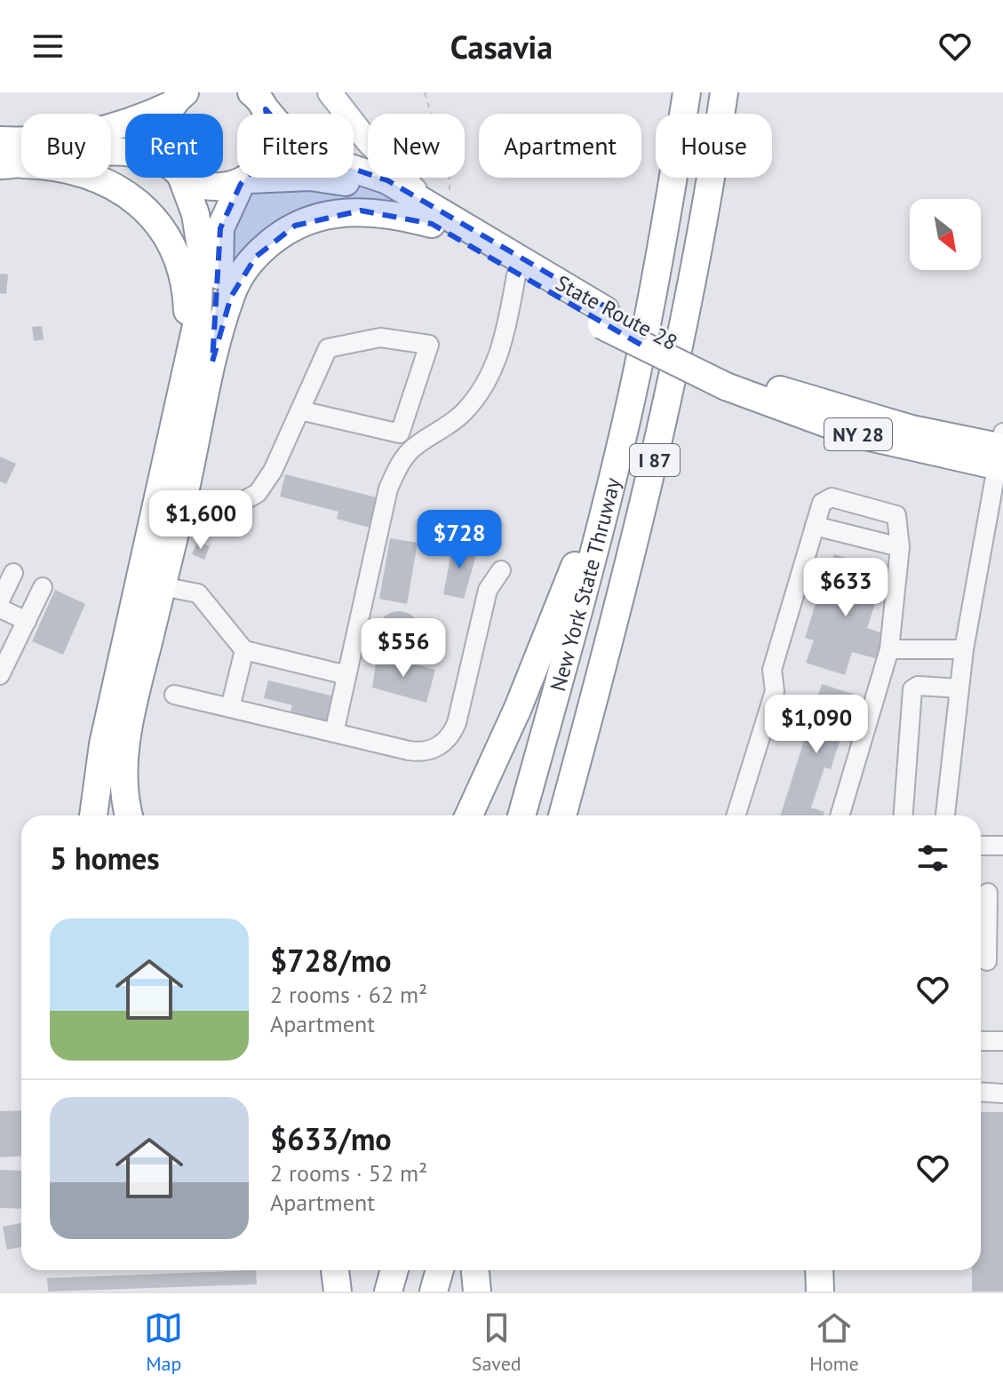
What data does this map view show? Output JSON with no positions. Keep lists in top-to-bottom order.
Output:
{
  "streets": {
    "highway": [
      "State Route 28",
      "NY 28",
      "I 87",
      "New York State Thruway"
    ]
  },
  "north": "bottom right",
  "page": {
    "header": "Casavia",
    "chip": [
      "Buy",
      "Rent",
      "Filters",
      "New",
      "Apartment",
      "House"
    ],
    "price": [
      "$1,600",
      "$728",
      "$633",
      "$556",
      "$1,090"
    ],
    "heading": "5 homes",
    "list": [
      {
        "name": "$728/mo",
        "note": "2 rooms · 62 m² · Apartment"
      },
      {
        "name": "$633/mo",
        "note": "2 rooms · 52 m² · Apartment"
      }
    ],
    "tabs": ["Map", "Saved", "Home"]
  }
}
